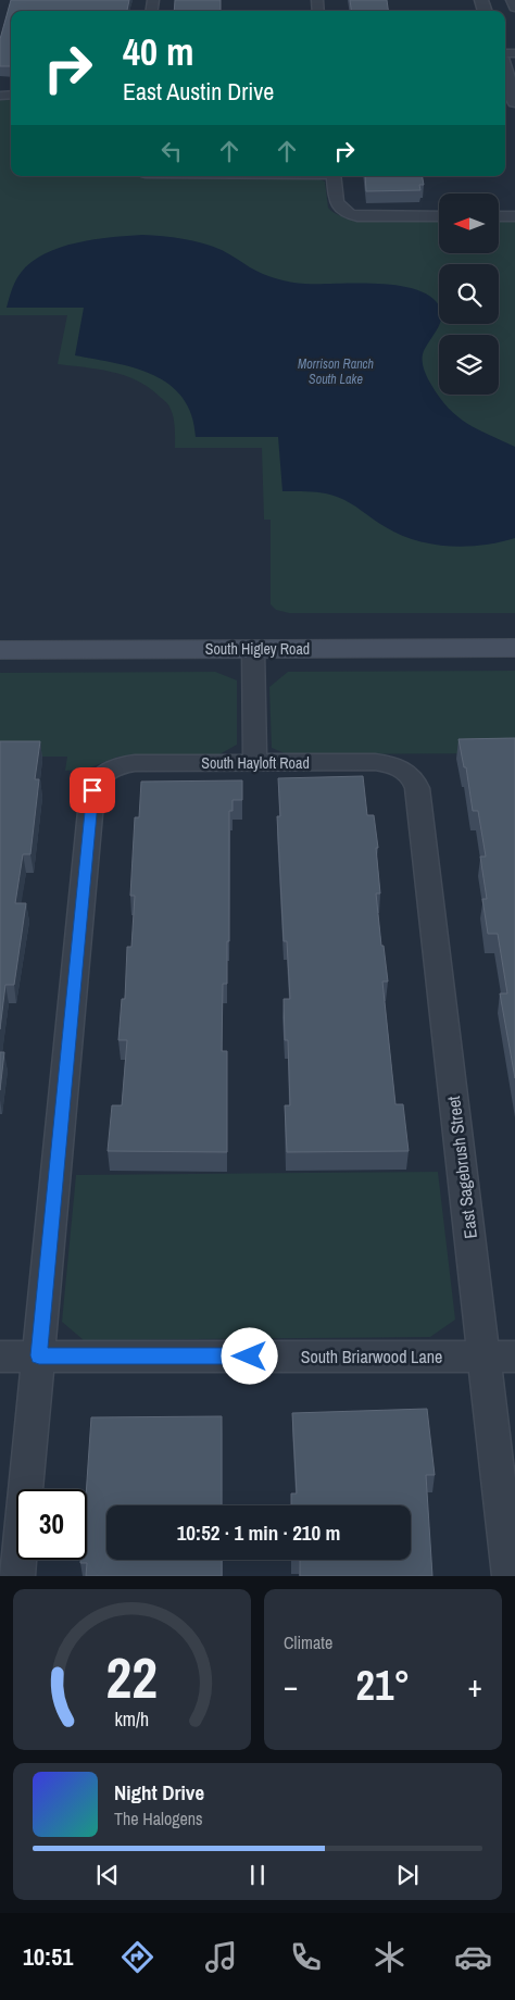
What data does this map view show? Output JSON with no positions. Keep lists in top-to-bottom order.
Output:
{
  "streets": {
    "main road": ["South Higley Road"],
    "street": ["South Hayloft Road", "East Sagebrush Street", "South Briarwood Lane"]
  },
  "crossings": [
    ["South Hayloft Road", "East Sagebrush Street"],
    ["South Hayloft Road", "South Briarwood Lane"],
    ["East Sagebrush Street", "South Briarwood Lane"]
  ],
  "water": ["Morrison Ranch South Lake"],
  "north": "left",
  "page": {
    "turn": ["40 m", "East Austin Drive"],
    "limit": "30",
    "trip": "10:52 · 1 min · 210 m",
    "tile": "Climate",
    "heat": ["−", "21°", "+"],
    "song": ["Night Drive", "The Halogens"],
    "tabs": "10:51",
    "gauge": ["22", "km/h"]
  }
}
